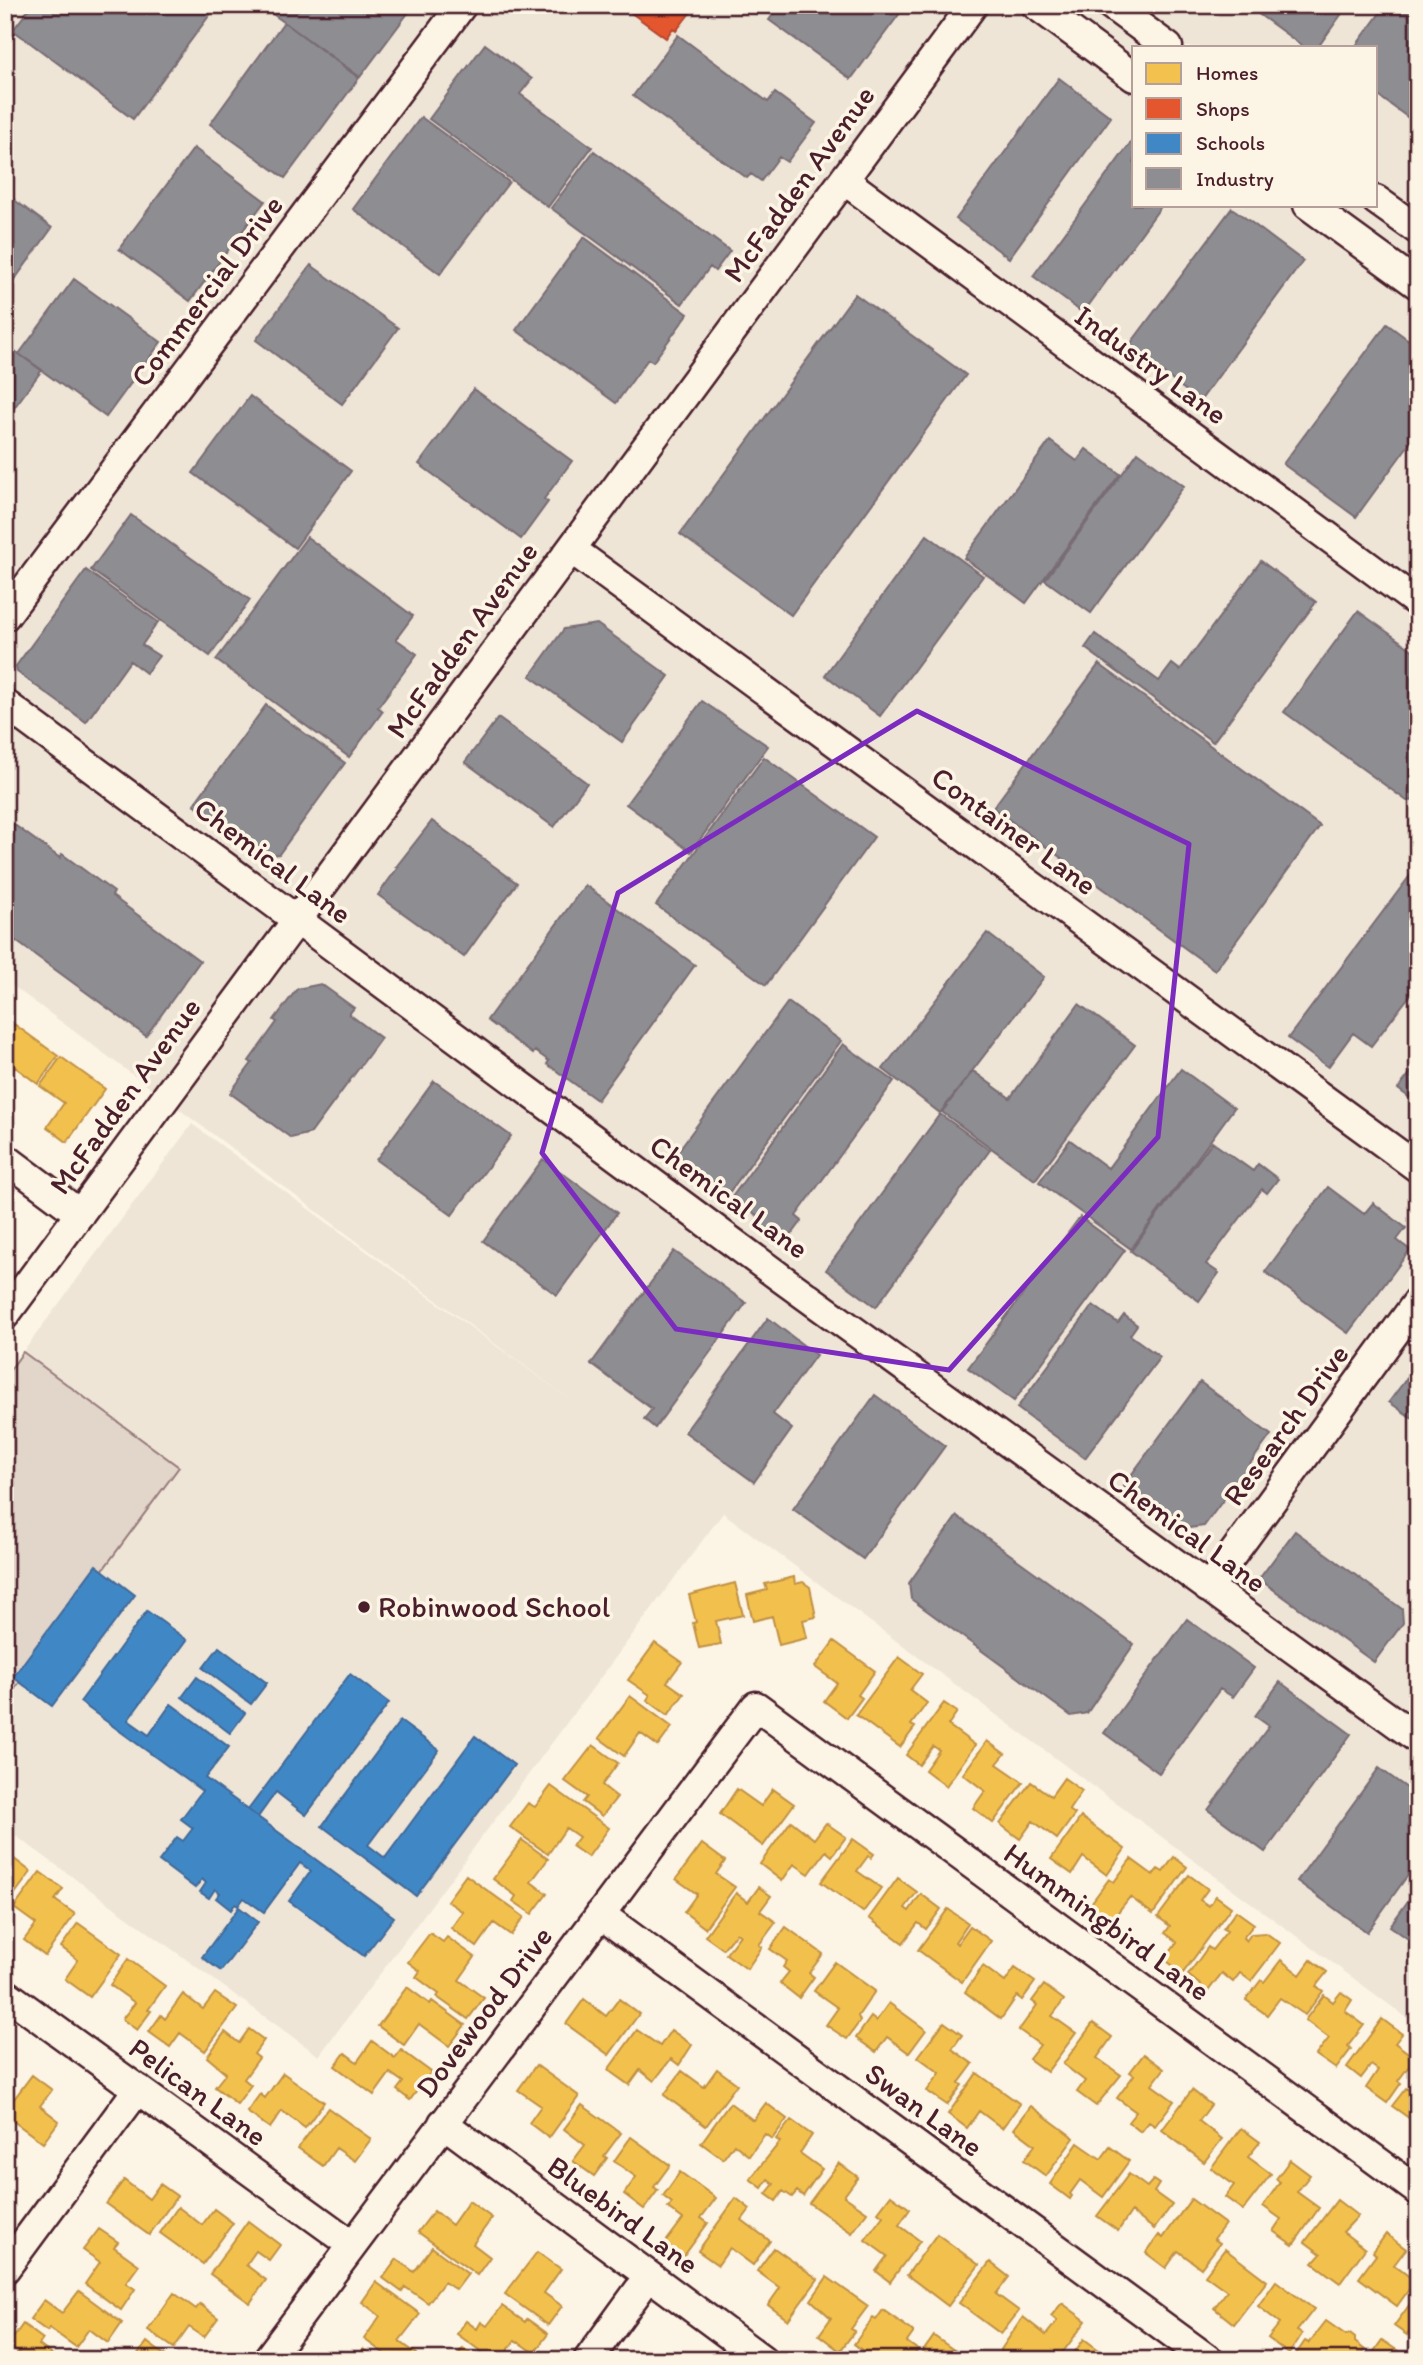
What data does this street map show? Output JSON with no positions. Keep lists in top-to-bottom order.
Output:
{
  "streets": {
    "street": [
      "McFadden Avenue",
      "Commercial Drive",
      "Industry Lane",
      "Container Lane",
      "Chemical Lane",
      "Research Drive",
      "Hummingbird Lane",
      "Dovewood Drive",
      "Pelican Lane",
      "Swan Lane",
      "Bluebird Lane"
    ]
  },
  "crossings": [
    ["McFadden Avenue", "Industry Lane"],
    ["McFadden Avenue", "Container Lane"],
    ["McFadden Avenue", "Chemical Lane"],
    ["Chemical Lane", "Research Drive"],
    ["Hummingbird Lane", "Dovewood Drive"],
    ["Dovewood Drive", "Pelican Lane"],
    ["Dovewood Drive", "Swan Lane"],
    ["Dovewood Drive", "Bluebird Lane"]
  ],
  "places": ["Robinwood School"],
  "legend": [
    "Homes",
    "Shops",
    "Schools",
    "Industry"
  ]
}
